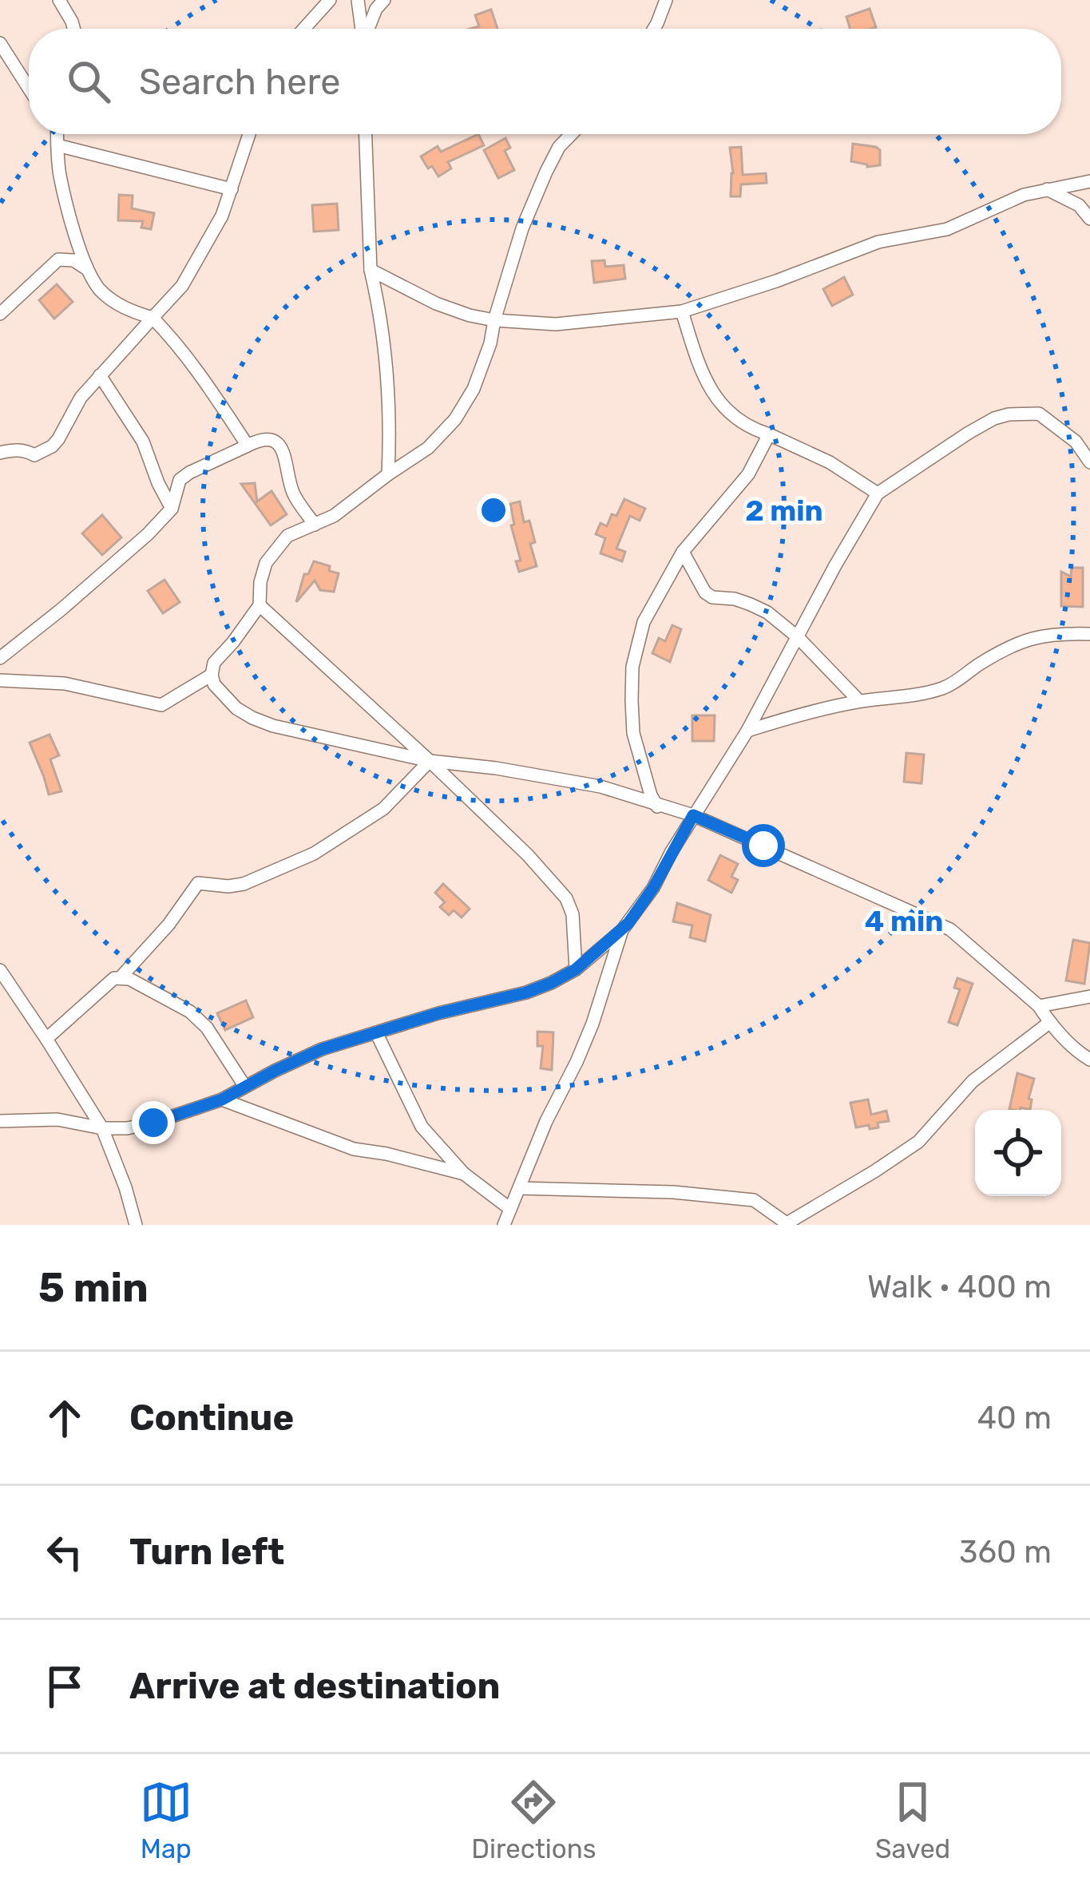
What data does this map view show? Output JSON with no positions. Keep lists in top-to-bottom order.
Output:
{
  "page": {
    "search": "Search here",
    "heading": ["5 min", "Walk · 400 m"],
    "list": [
      ["Continue", "40 m"],
      ["Turn left", "360 m"],
      "Arrive at destination"
    ],
    "nav": ["Map", "Directions", "Saved"]
  },
  "rings": ["2 min", "4 min"]
}
